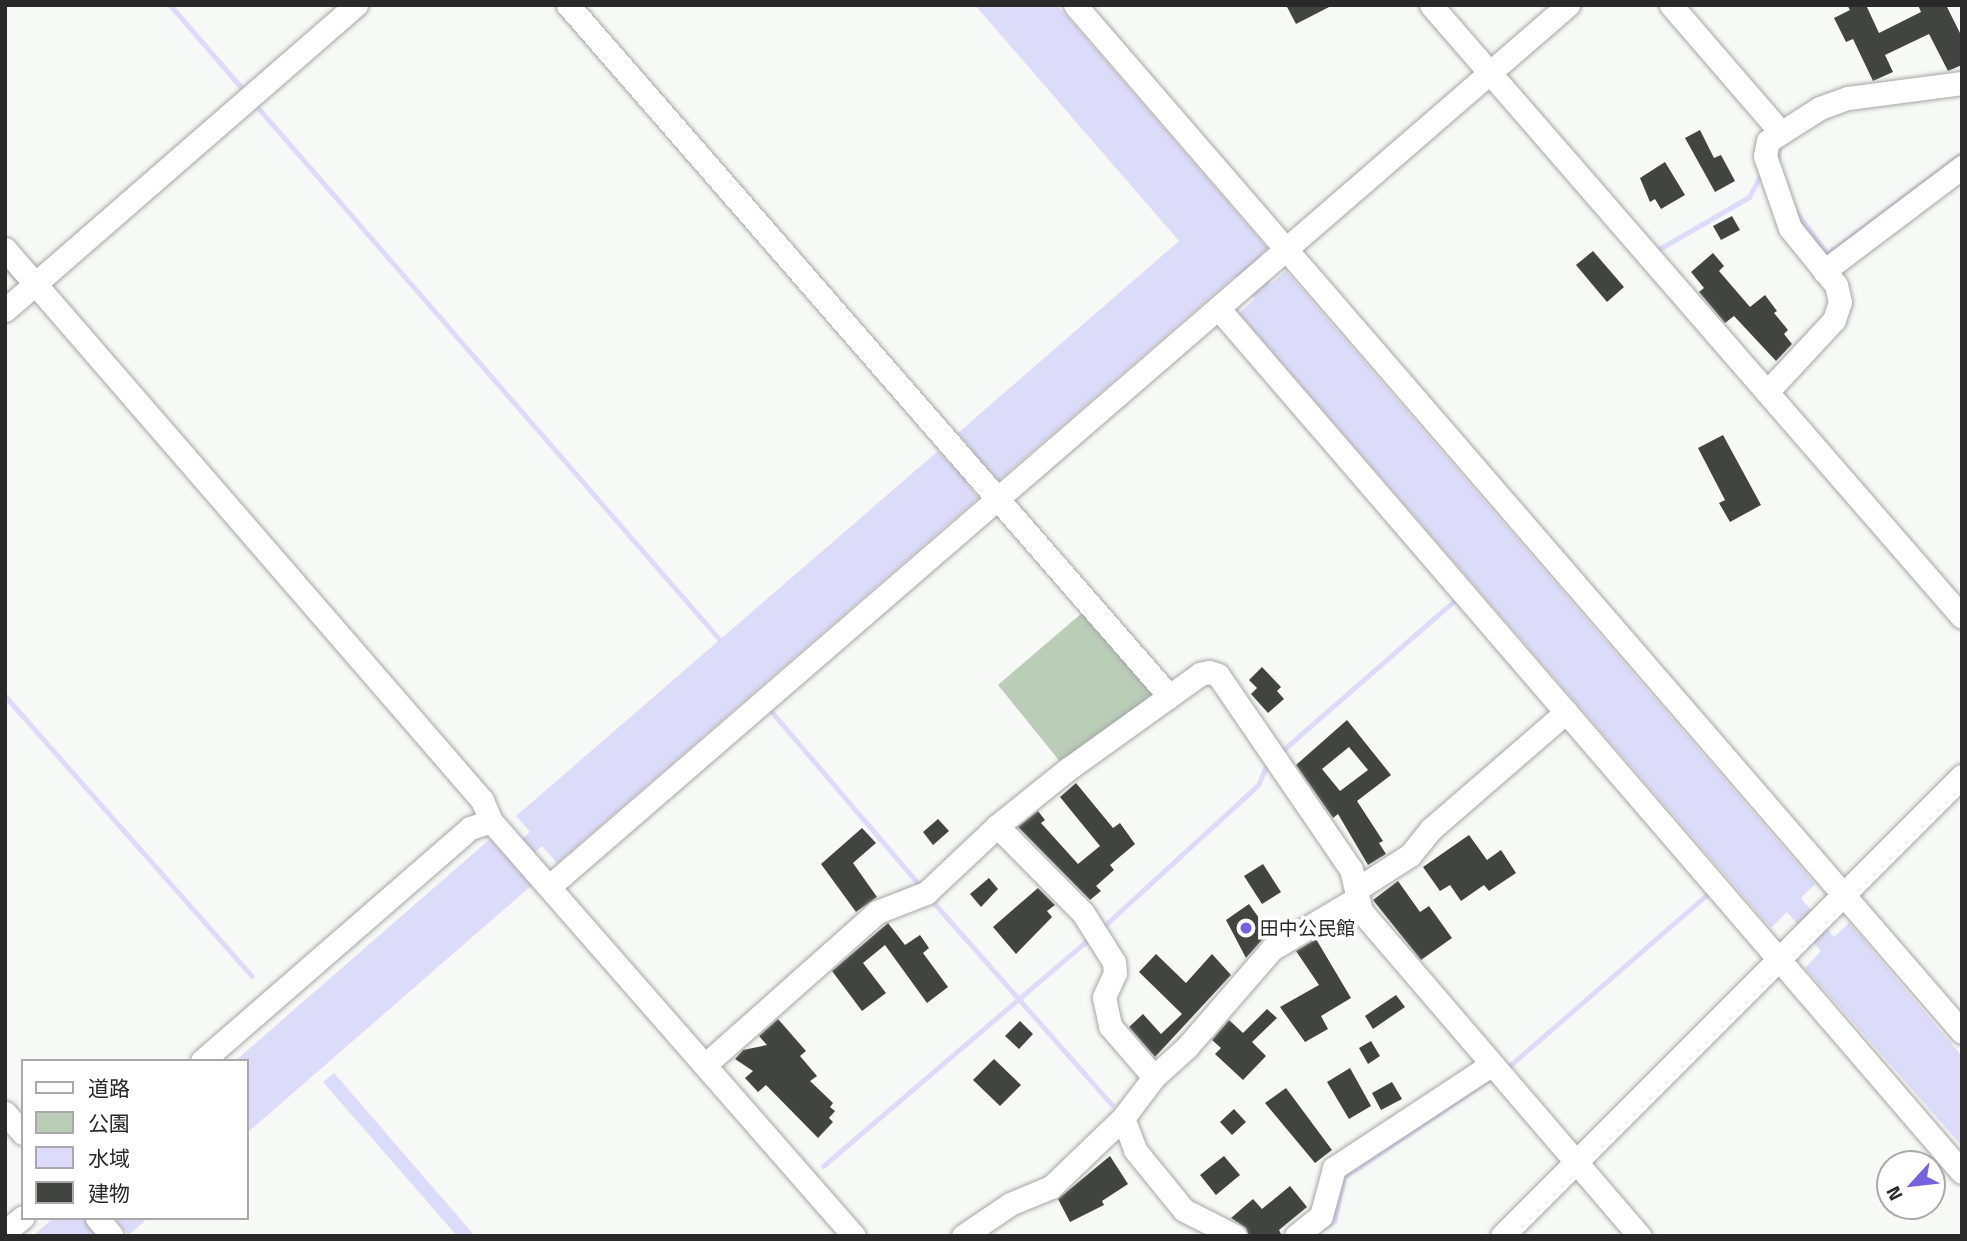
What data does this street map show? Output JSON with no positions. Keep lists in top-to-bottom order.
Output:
{
  "places": ["田中公民館"],
  "legend": [
    "道路",
    "公園",
    "水域",
    "建物"
  ],
  "north": "bottom left"
}
